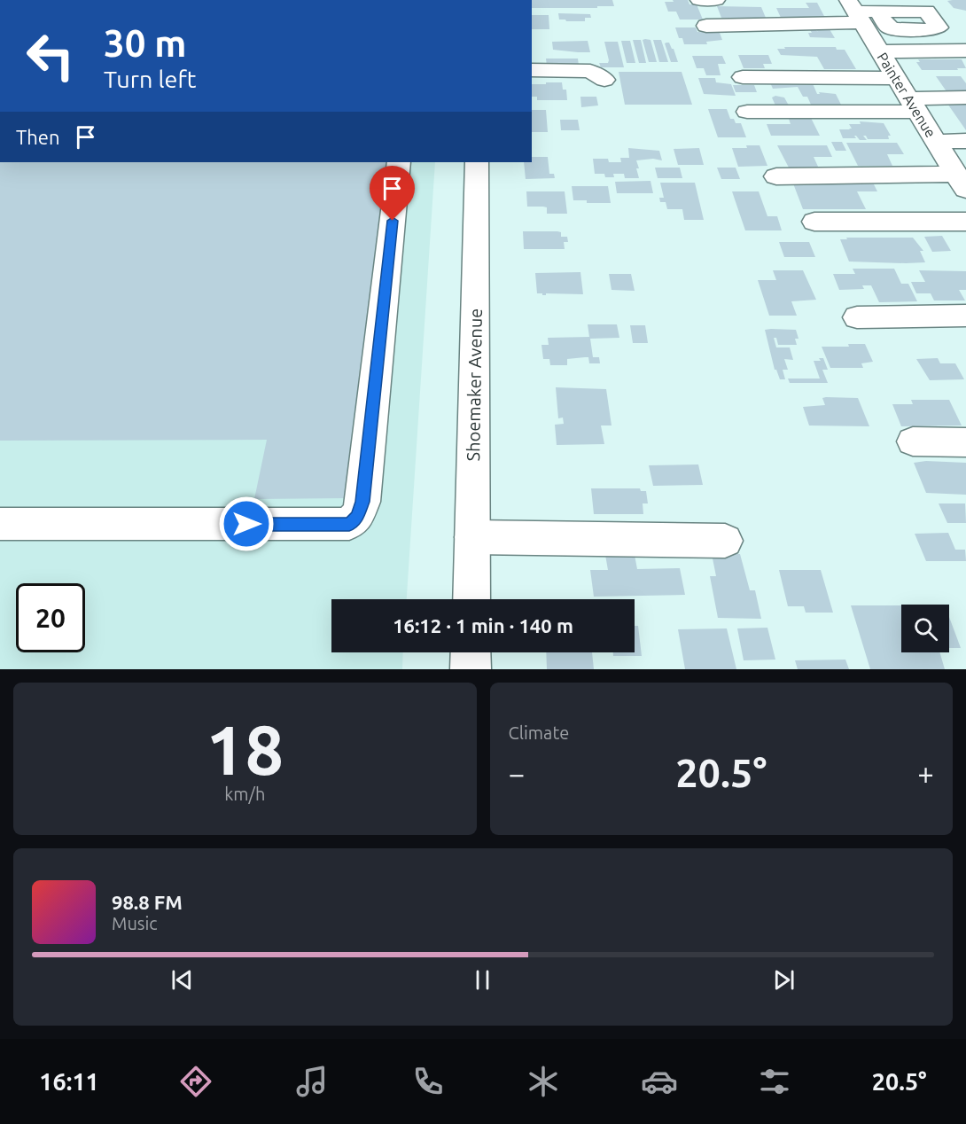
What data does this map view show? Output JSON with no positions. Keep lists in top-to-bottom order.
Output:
{
  "streets": {
    "main road": ["Painter Avenue", "Shoemaker Avenue"]
  },
  "page": {
    "turn": ["30 m", "Turn left"],
    "then": "Then",
    "limit": "20",
    "trip": "16:12 · 1 min · 140 m",
    "tile": [
      ["18", "km/h"],
      "Climate"
    ],
    "heat": ["−", "20.5°", "+"],
    "song": ["98.8 FM", "Music"],
    "tabs": ["16:11", "20.5°"]
  }
}
